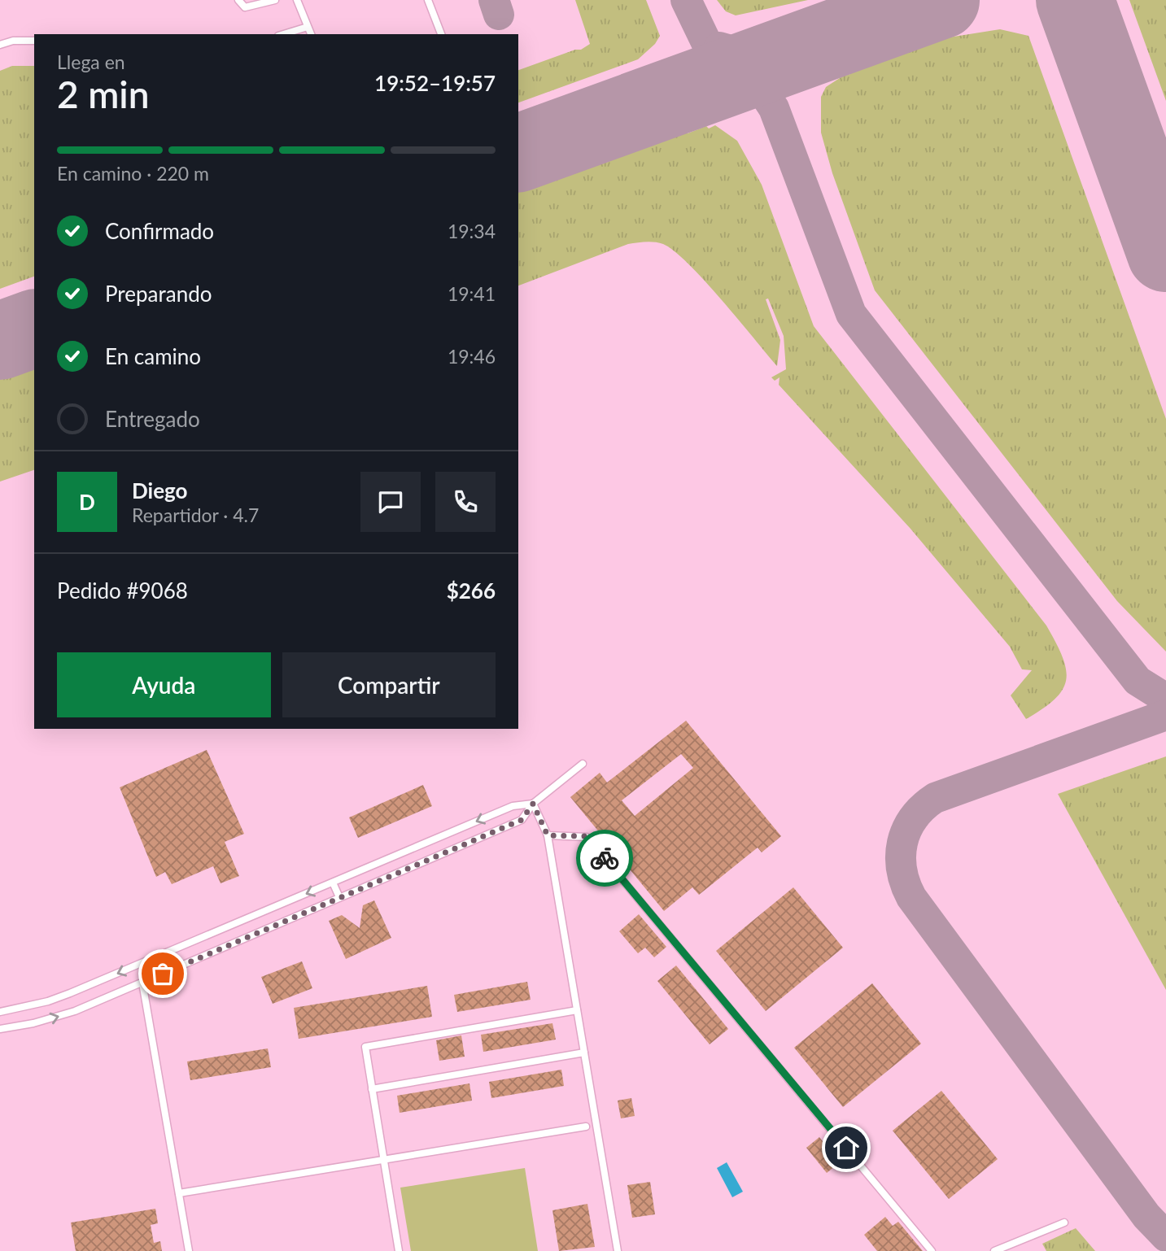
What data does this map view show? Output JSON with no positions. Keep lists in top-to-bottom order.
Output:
{
  "page": {
    "heading": ["2 min", "Llega en", "19:52–19:57"],
    "panel": [
      "Diego",
      "Repartidor · 4.7",
      "Pedido #9068",
      "$266"
    ],
    "bar": "En camino · 220 m",
    "list": [
      ["Confirmado", "19:34"],
      ["Preparando", "19:41"],
      ["En camino", "19:46"],
      "Entregado"
    ],
    "round": "D",
    "buttons": ["Ayuda", "Compartir"]
  }
}
